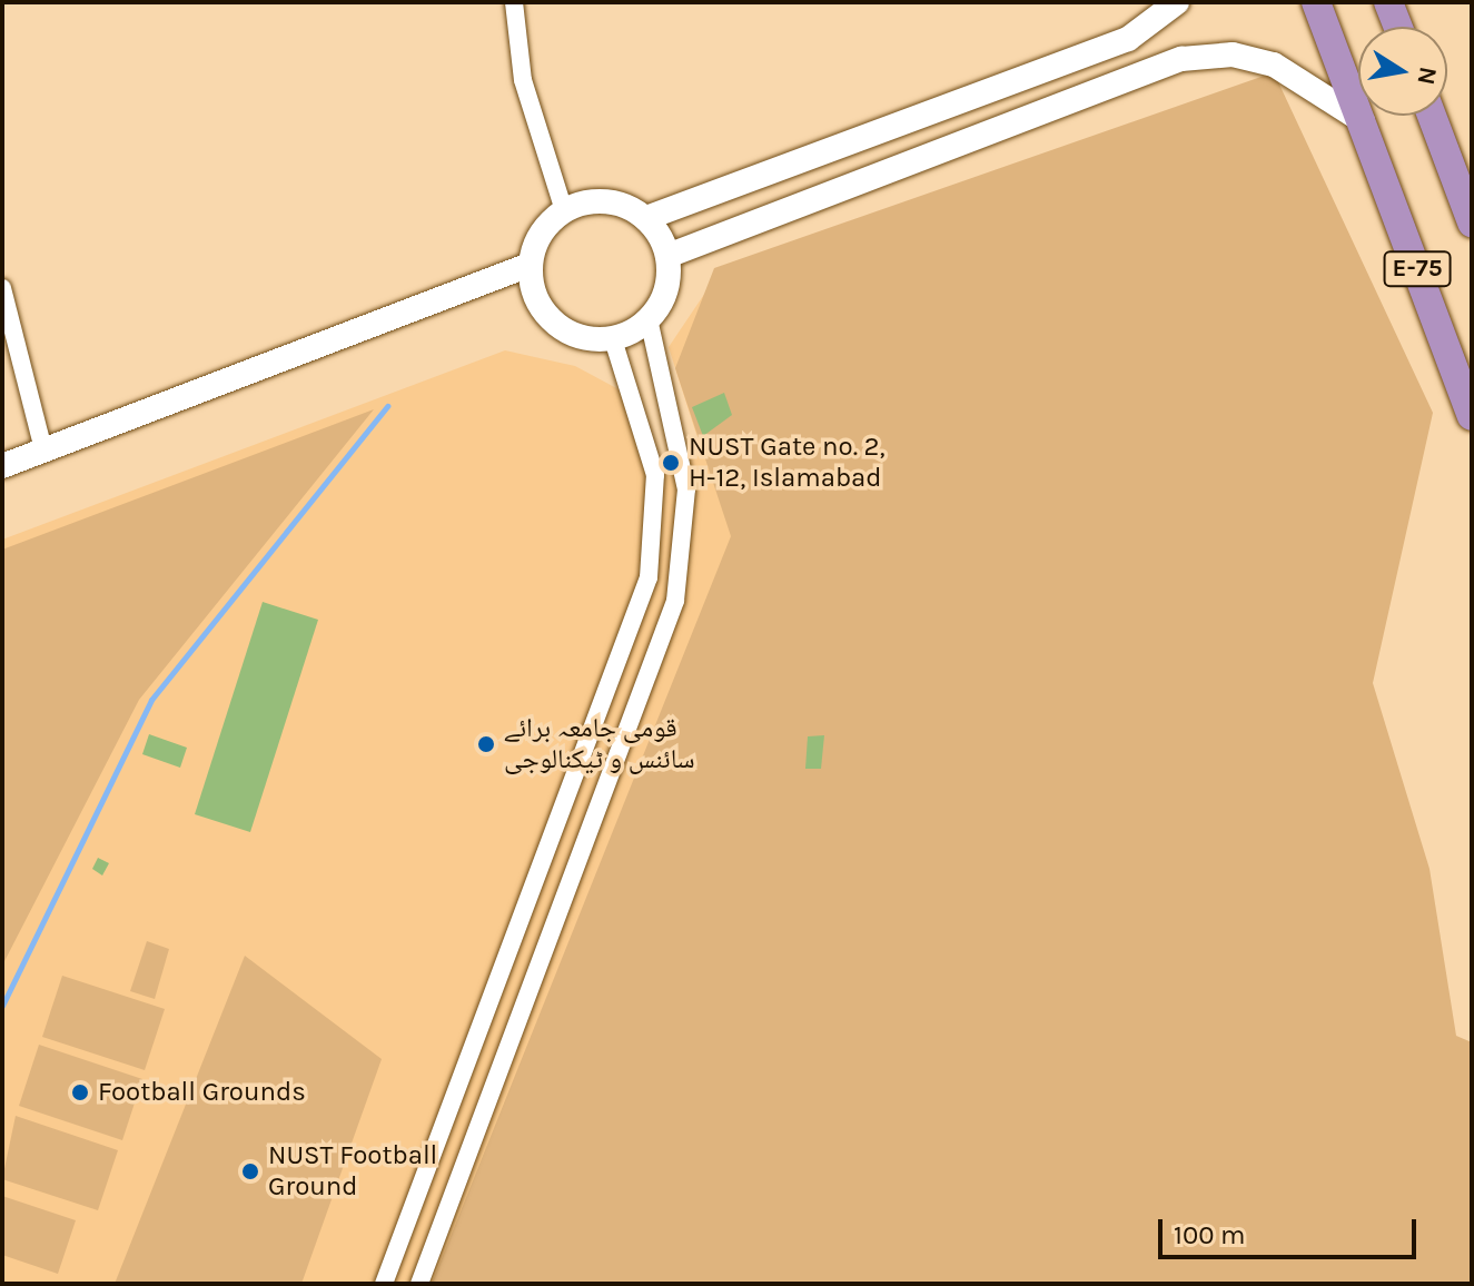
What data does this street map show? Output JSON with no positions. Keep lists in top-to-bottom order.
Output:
{
  "streets": {
    "highway": ["E-75"]
  },
  "places": [
    "NUST Gate no. 2, H-12, Islamabad",
    "قومی جامعہ برائے سائنس و ٹیکنالوجی",
    "Football Grounds",
    "NUST Football Ground"
  ],
  "scale_bar": "100 m",
  "north": "right"
}
